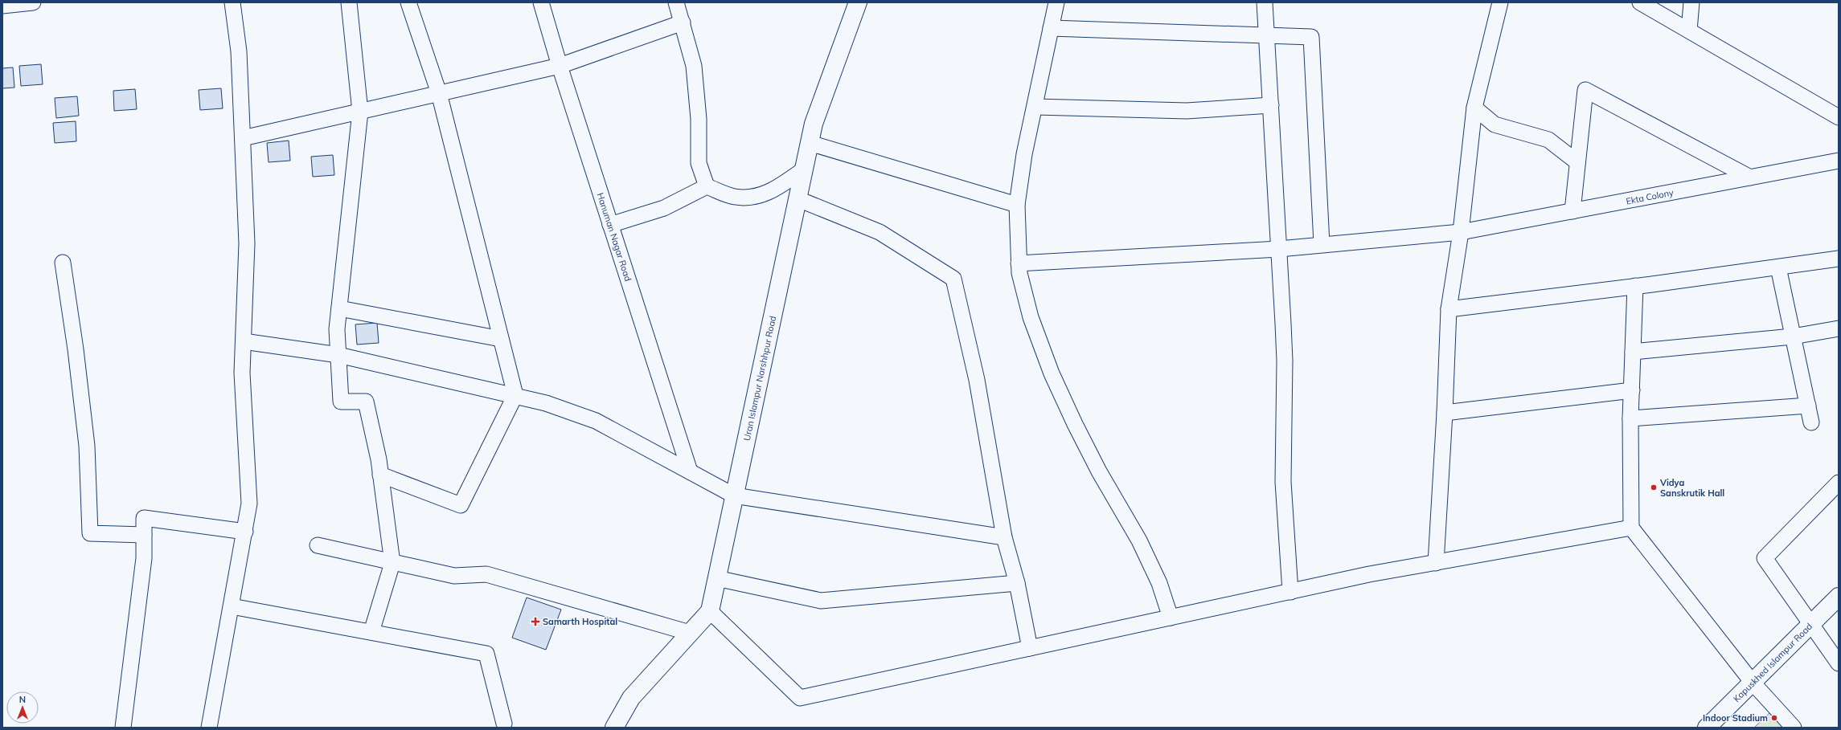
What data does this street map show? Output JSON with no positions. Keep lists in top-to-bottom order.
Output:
{
  "streets": {
    "main road": ["Uran Islampur Narshhpur Road", "Kapuskhed Islampur Road"],
    "street": ["Ekta Colony", "Hanuman Nagar Road"]
  },
  "places": {
    "other": ["Vidya Sanskrutik Hall", "Indoor Stadium"],
    "health": ["Samarth Hospital"]
  },
  "north": "top"
}
